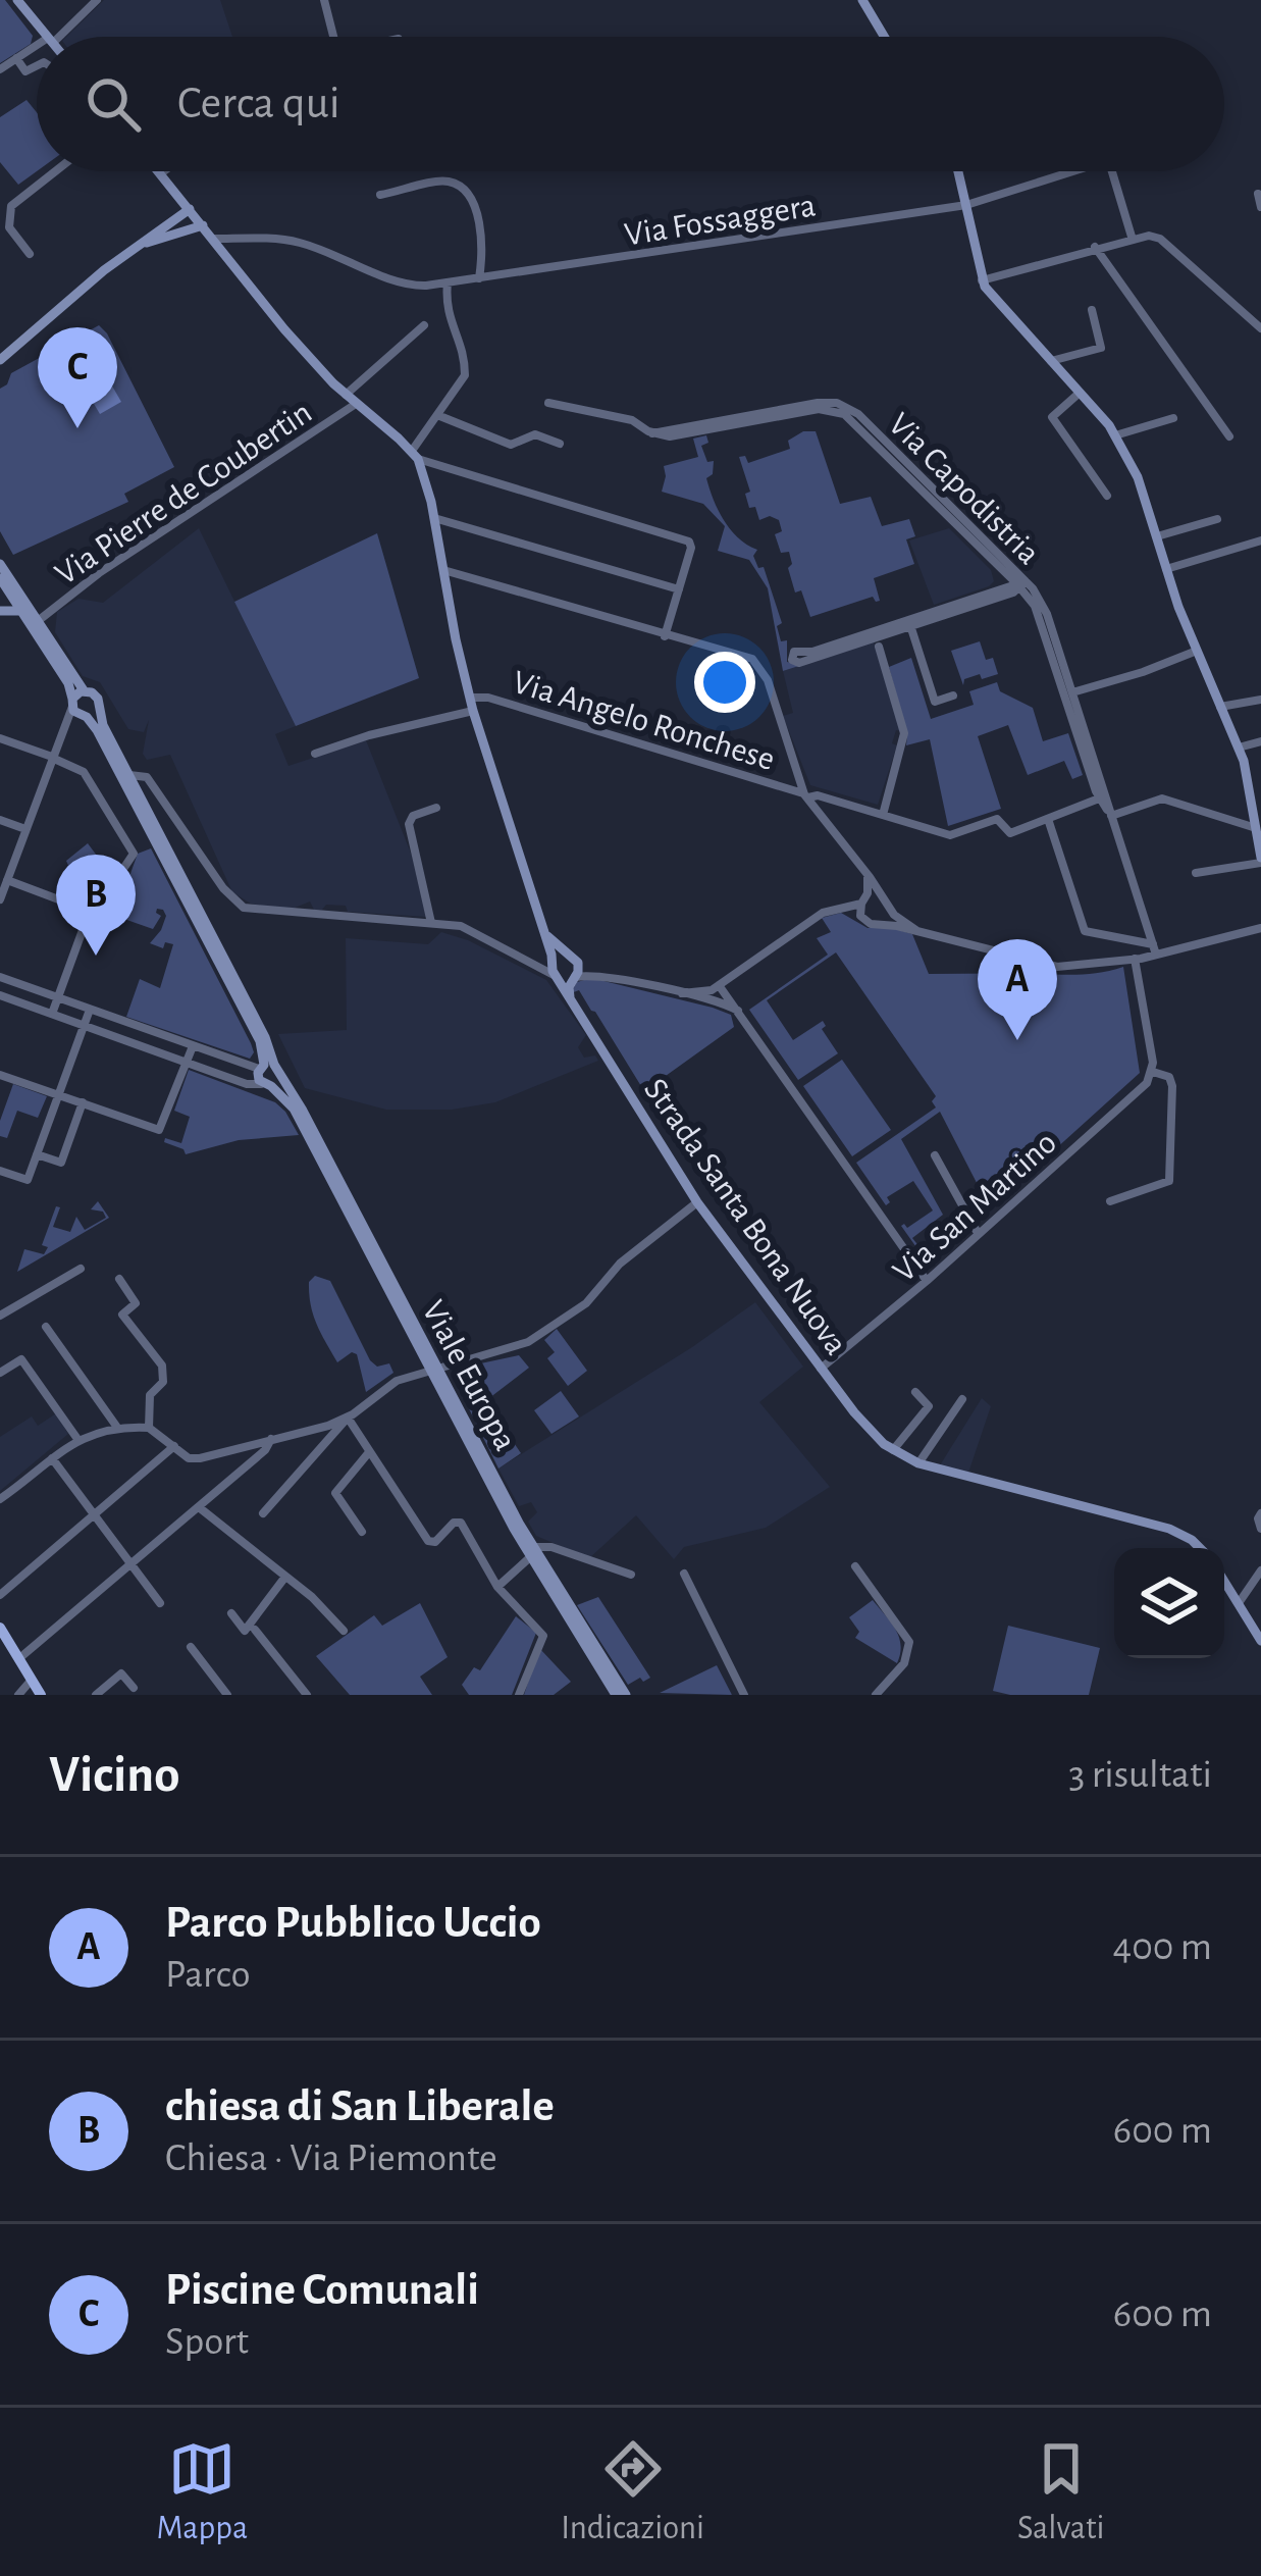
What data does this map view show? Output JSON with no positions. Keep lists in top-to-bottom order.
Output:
{
  "streets": {
    "street": [
      "Via Fossaggera",
      "Via Capodistria",
      "Via Pierre de Coubertin",
      "Via Angelo Ronchese",
      "Via San Martino",
      "Strada Santa Bona Nuova",
      "Viale Europa"
    ]
  },
  "crossings": [
    ["Via Pierre de Coubertin", "Viale Europa"],
    ["Via San Martino", "Strada Santa Bona Nuova"]
  ],
  "page": {
    "search": "Cerca qui",
    "pins": ["C", "B", "A"],
    "heading": ["Vicino", "3 risultati"],
    "list": [
      {
        "mark": "A",
        "name": "Parco Pubblico Uccio",
        "note": "Parco",
        "value": "400 m"
      },
      {
        "mark": "B",
        "name": "chiesa di San Liberale",
        "note": "Chiesa · Via Piemonte",
        "value": "600 m"
      },
      {
        "mark": "C",
        "name": "Piscine Comunali",
        "note": "Sport",
        "value": "600 m"
      }
    ],
    "nav": ["Mappa", "Indicazioni", "Salvati"]
  }
}
